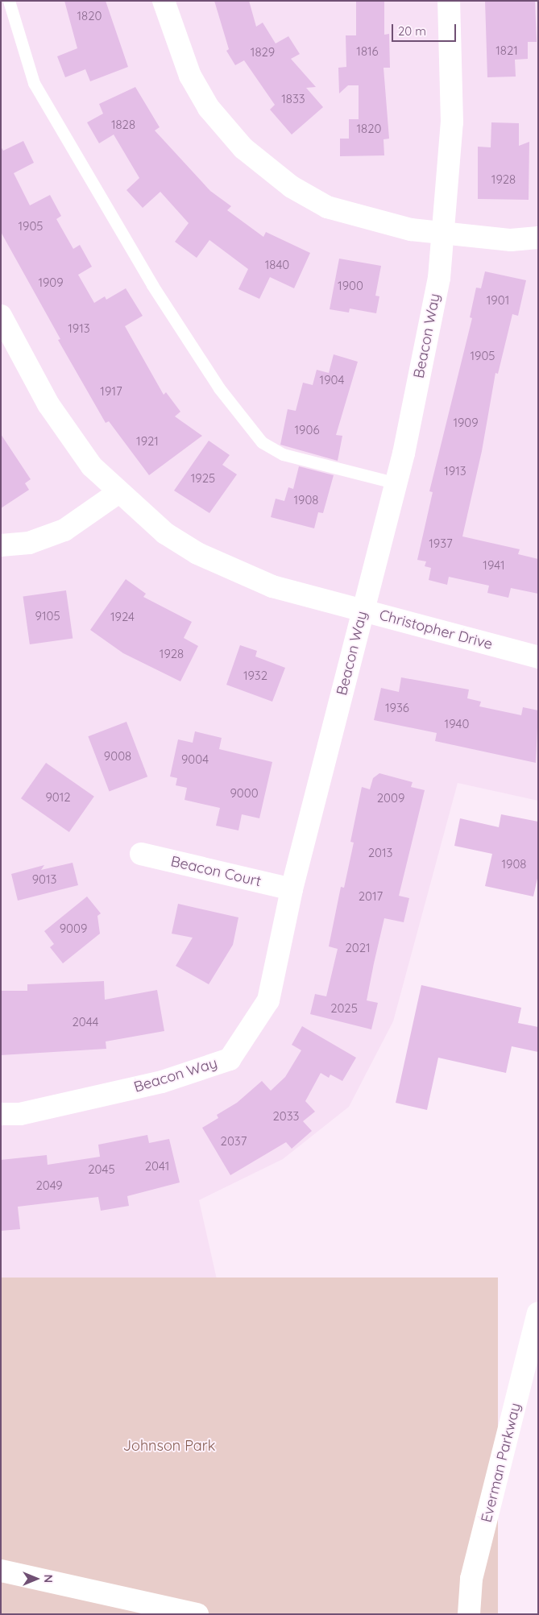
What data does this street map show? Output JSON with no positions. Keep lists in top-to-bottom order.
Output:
{
  "streets": {
    "street": [
      "Beacon Way",
      "Christopher Drive",
      "Beacon Court",
      "Everman Parkway"
    ]
  },
  "crossings": [
    ["Beacon Way", "Christopher Drive"],
    ["Beacon Way", "Beacon Court"]
  ],
  "parks": ["Johnson Park"],
  "house_numbers": [
    "1820",
    "1821",
    "1816",
    "1829",
    "1833",
    "1828",
    "1820",
    "1928",
    "1905",
    "1840",
    "1909",
    "1900",
    "1901",
    "1913",
    "1905",
    "1904",
    "1917",
    "1909",
    "1906",
    "1921",
    "1913",
    "1925",
    "1908",
    "1937",
    "1941",
    "9105",
    "1924",
    "1928",
    "1932",
    "1936",
    "1940",
    "9008",
    "9004",
    "9000",
    "9012",
    "2009",
    "2013",
    "1908",
    "9013",
    "2017",
    "9009",
    "2021",
    "2025",
    "2044",
    "2033",
    "2037",
    "2041",
    "2045",
    "2049"
  ],
  "scale_bar": "20 m",
  "north": "right"
}
